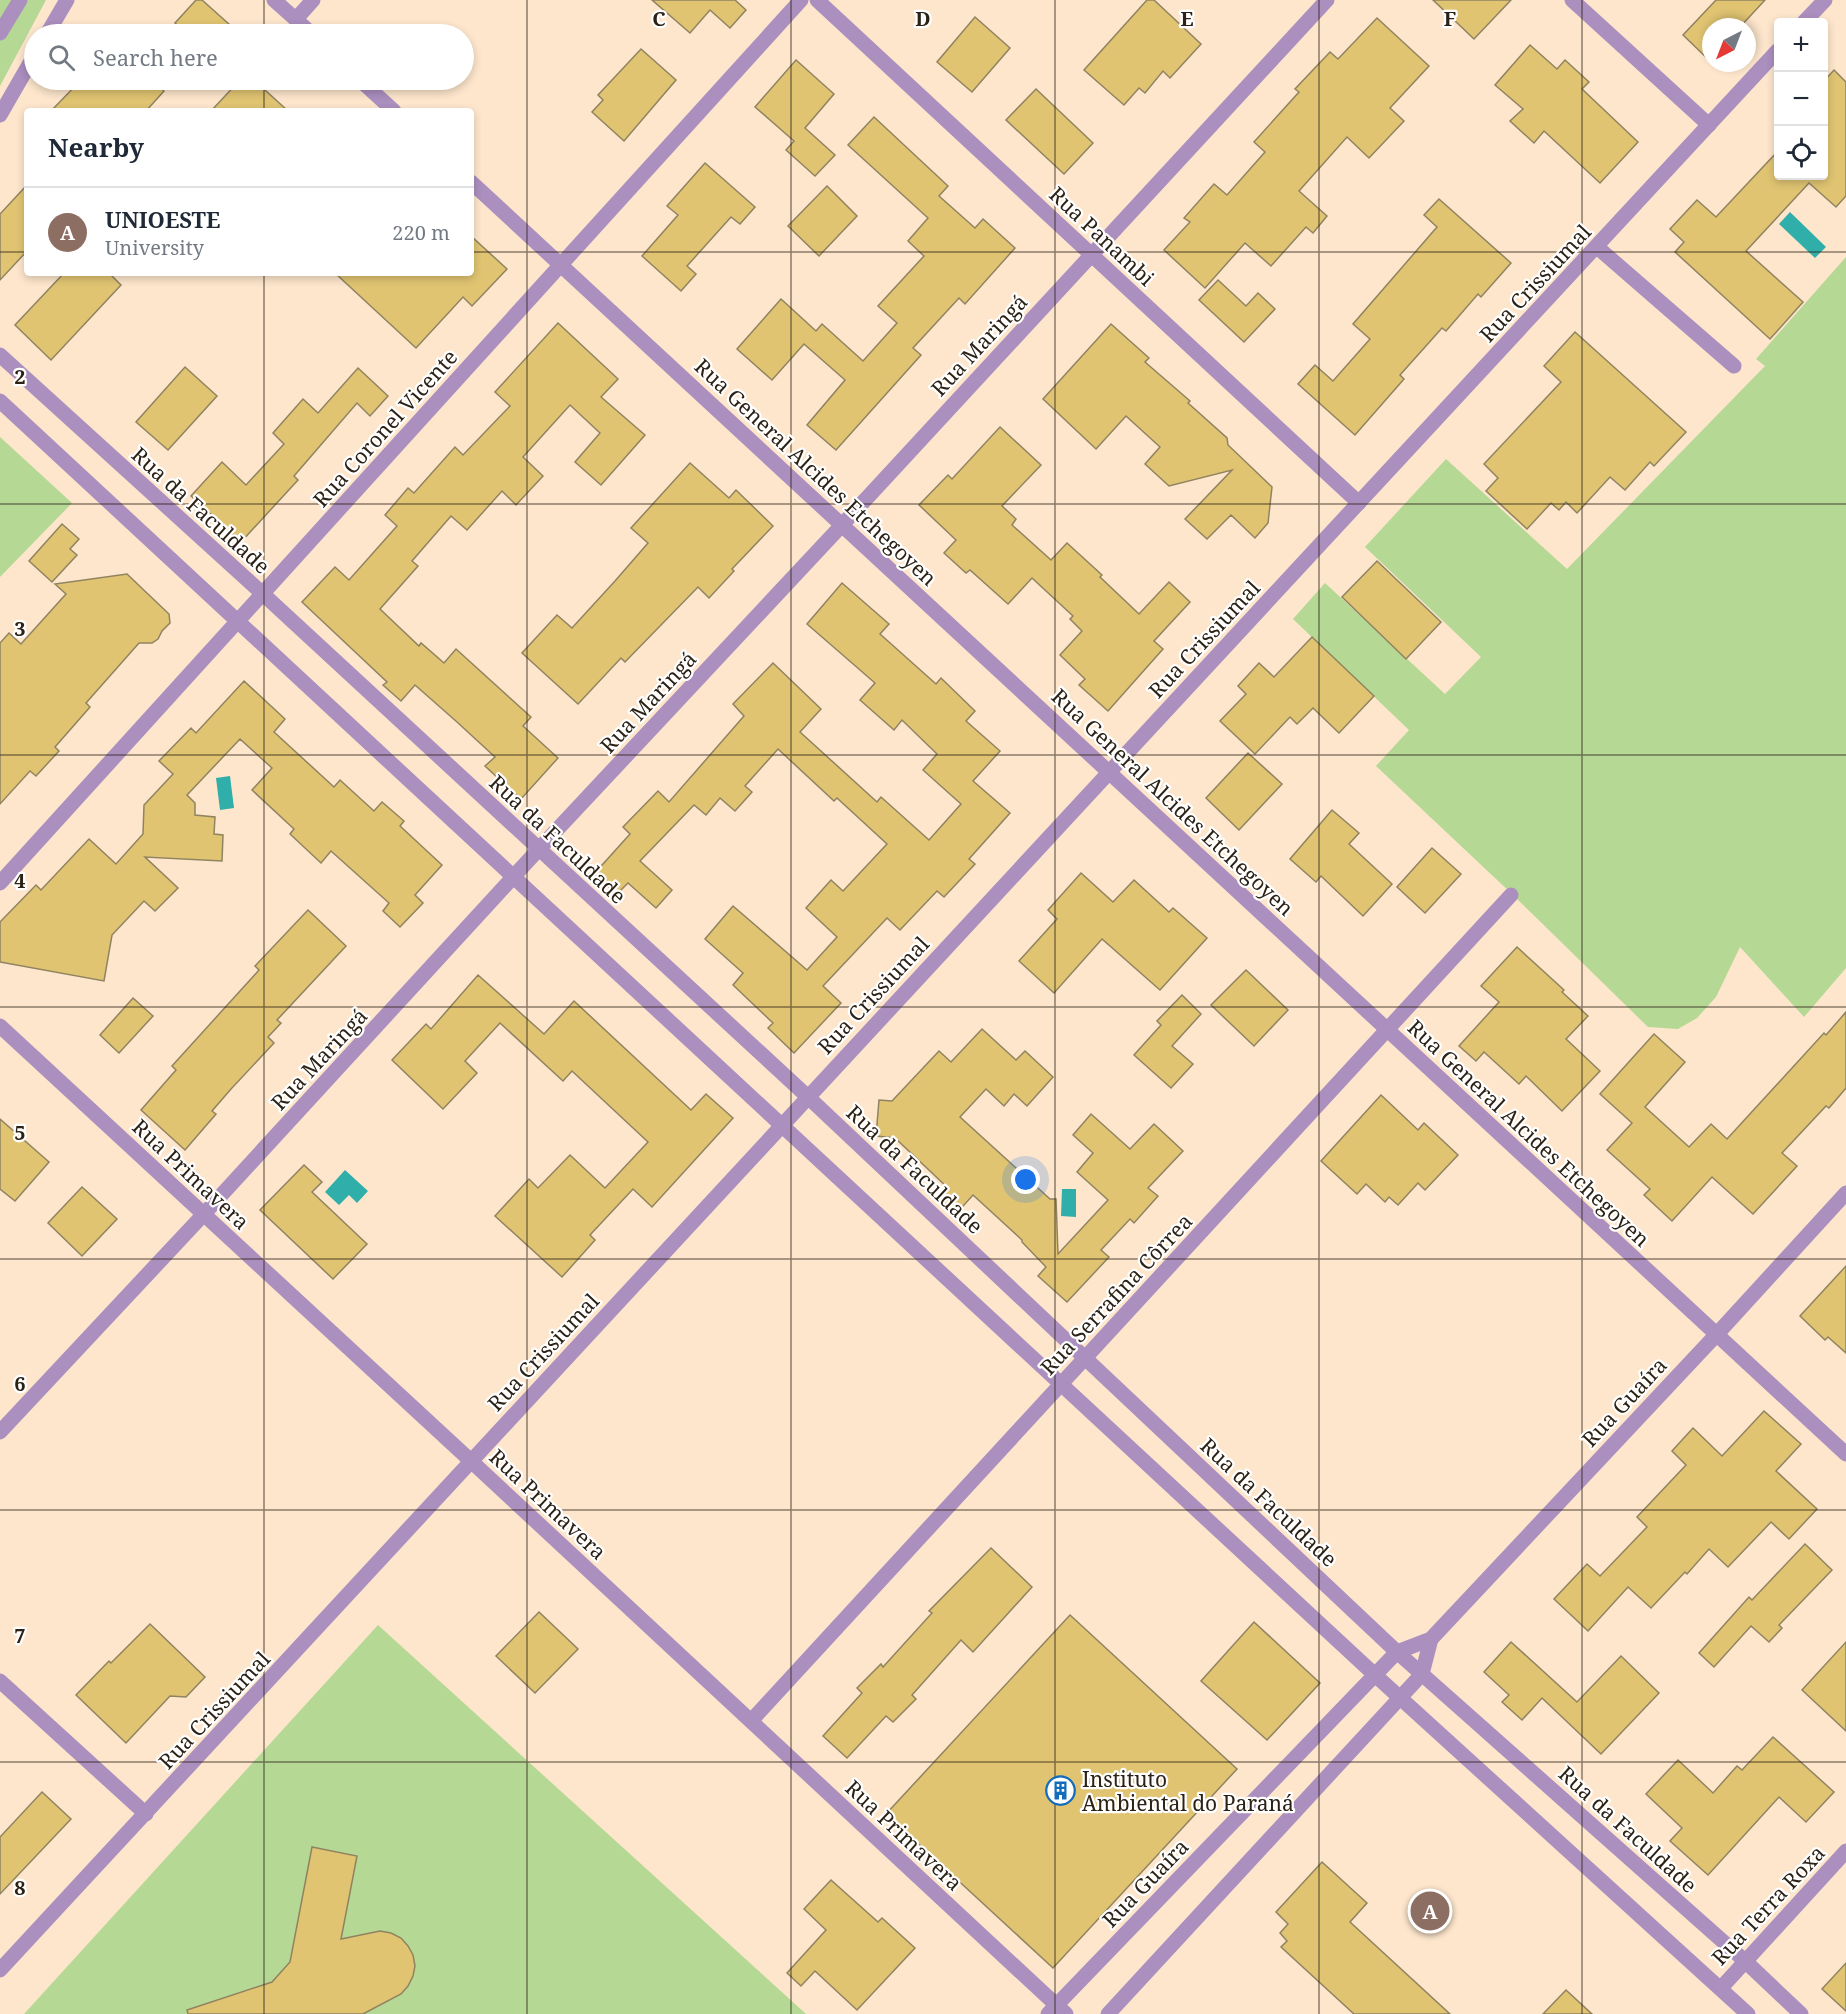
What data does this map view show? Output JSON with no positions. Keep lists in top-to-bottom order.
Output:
{
  "streets": {
    "street": [
      "Rua Panambi",
      "Rua Crissiumal",
      "Rua Maringá",
      "Rua Coronel Vicente",
      "Rua General Alcides Etchegoyen",
      "Rua da Faculdade",
      "Rua Primavera",
      "Rua Serrafina Côrrea",
      "Rua Guaíra",
      "Rua Terra Roxa"
    ]
  },
  "crossings": [
    ["Rua Panambi", "Rua Crissiumal"],
    ["Rua Panambi", "Rua Maringá"],
    ["Rua Crissiumal", "Rua General Alcides Etchegoyen"],
    ["Rua Crissiumal", "Rua da Faculdade"],
    ["Rua Crissiumal", "Rua Primavera"],
    ["Rua Maringá", "Rua General Alcides Etchegoyen"],
    ["Rua Maringá", "Rua da Faculdade"],
    ["Rua Maringá", "Rua Primavera"],
    ["Rua Coronel Vicente", "Rua General Alcides Etchegoyen"],
    ["Rua Coronel Vicente", "Rua da Faculdade"],
    ["Rua General Alcides Etchegoyen", "Rua Serrafina Côrrea"],
    ["Rua General Alcides Etchegoyen", "Rua Guaíra"],
    ["Rua da Faculdade", "Rua Serrafina Côrrea"],
    ["Rua da Faculdade", "Rua Guaíra"],
    ["Rua da Faculdade", "Rua Terra Roxa"],
    ["Rua Primavera", "Rua Serrafina Côrrea"],
    ["Rua Primavera", "Rua Guaíra"]
  ],
  "places": {
    "building": ["Instituto Ambiental do Paraná"]
  },
  "north": "bottom left",
  "page": {
    "map_buttons": ["+", "−"],
    "search": "Search here",
    "heading": "Nearby",
    "list": [
      {
        "mark": "A",
        "name": "UNIOESTE",
        "note": "University",
        "value": "220 m"
      }
    ],
    "pins": "A"
  },
  "grid": {
    "columns": [
      "C",
      "D",
      "E",
      "F"
    ],
    "rows": [
      "2",
      "3",
      "4",
      "5",
      "6",
      "7",
      "8"
    ]
  }
}
